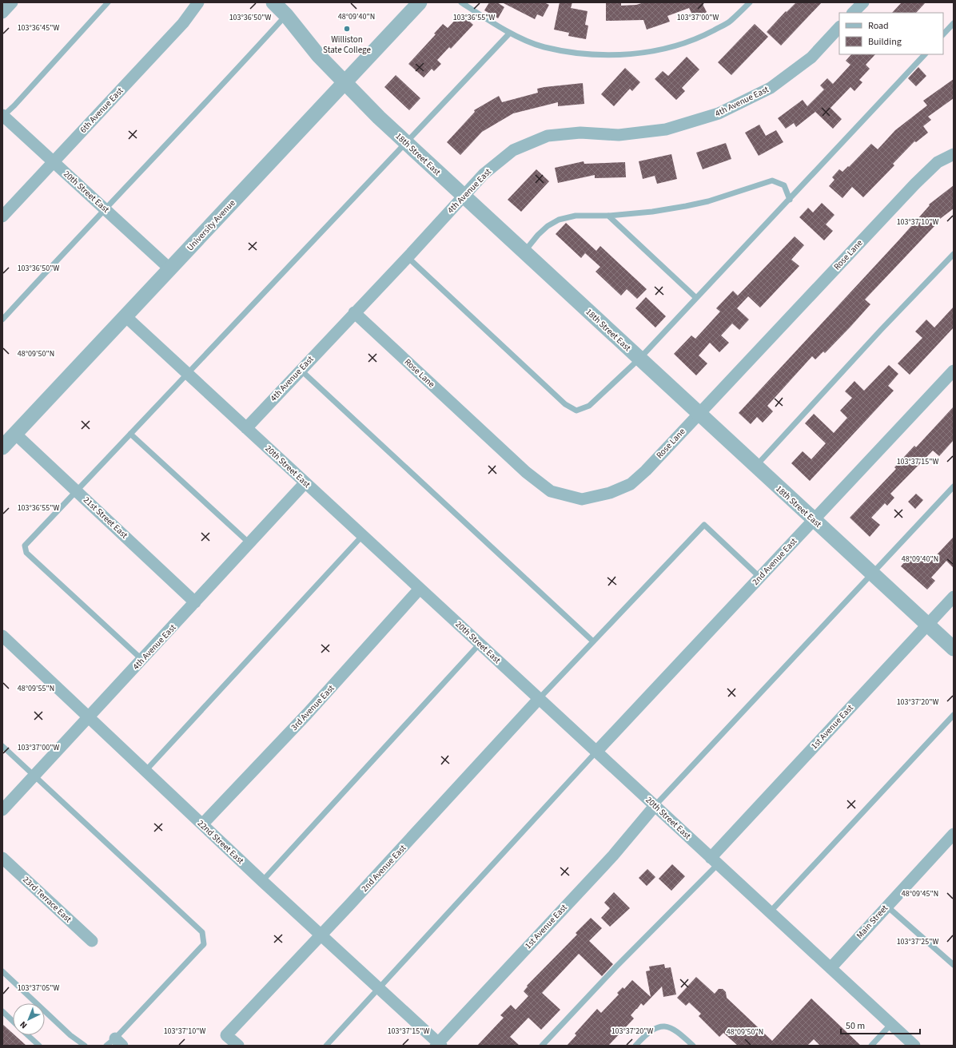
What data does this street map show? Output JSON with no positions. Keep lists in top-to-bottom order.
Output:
{
  "streets": {
    "street": [
      "4th Avenue East",
      "6th Avenue East",
      "18th Street East",
      "20th Street East",
      "University Avenue",
      "Rose Lane",
      "21st Street East",
      "2nd Avenue East",
      "3rd Avenue East",
      "1st Avenue East",
      "22nd Street East",
      "23rd Terrace East",
      "Main Street"
    ]
  },
  "crossings": [
    ["4th Avenue East", "18th Street East"],
    ["4th Avenue East", "20th Street East"],
    ["4th Avenue East", "Rose Lane"],
    ["4th Avenue East", "21st Street East"],
    ["4th Avenue East", "22nd Street East"],
    ["6th Avenue East", "20th Street East"],
    ["18th Street East", "University Avenue"],
    ["18th Street East", "Rose Lane"],
    ["18th Street East", "2nd Avenue East"],
    ["18th Street East", "1st Avenue East"],
    ["20th Street East", "University Avenue"],
    ["20th Street East", "2nd Avenue East"],
    ["20th Street East", "3rd Avenue East"],
    ["20th Street East", "1st Avenue East"],
    ["20th Street East", "Main Street"],
    ["University Avenue", "21st Street East"],
    ["2nd Avenue East", "22nd Street East"],
    ["3rd Avenue East", "22nd Street East"],
    ["1st Avenue East", "22nd Street East"]
  ],
  "places": ["Williston State College"],
  "legend": ["Road", "Building"],
  "scale_bar": "50 m",
  "north": "bottom left",
  "coordinates": [
    "48°09'40\"N",
    "103°36'50\"W",
    "103°36'55\"W",
    "103°37'00\"W",
    "103°36'45\"W",
    "103°37'10\"W",
    "48°09'50\"N",
    "103°37'15\"W",
    "48°09'55\"N",
    "103°37'20\"W",
    "48°09'45\"N",
    "103°37'25\"W",
    "103°37'05\"W"
  ]
}
